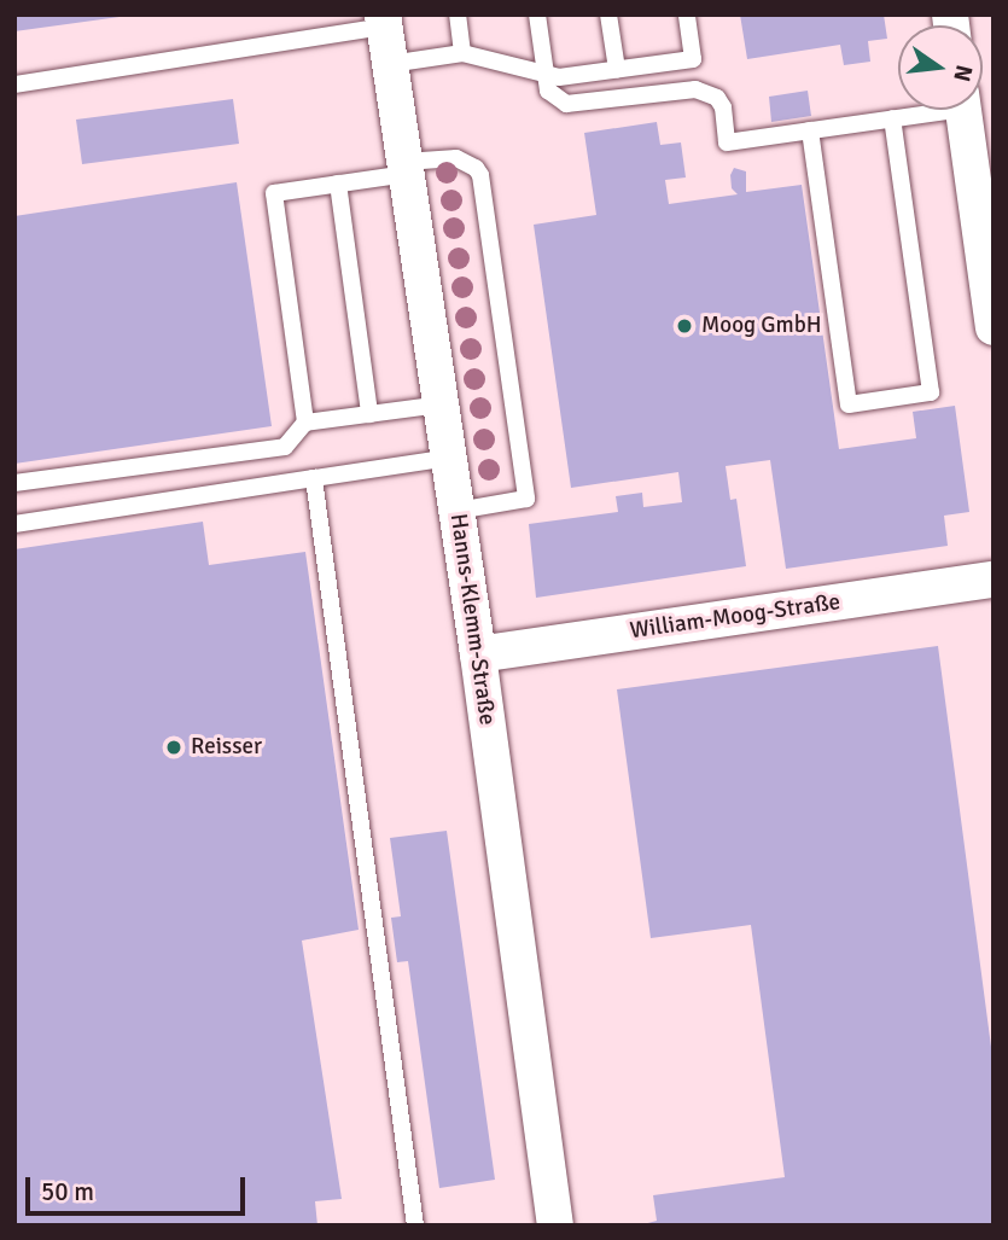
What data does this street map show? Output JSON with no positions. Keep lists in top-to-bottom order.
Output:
{
  "streets": {
    "street": ["William-Moog-Straße", "Hanns-Klemm-Straße"]
  },
  "crossings": [
    ["William-Moog-Straße", "Hanns-Klemm-Straße"]
  ],
  "places": ["Moog GmbH", "Reisser"],
  "scale_bar": "50 m",
  "north": "right"
}
